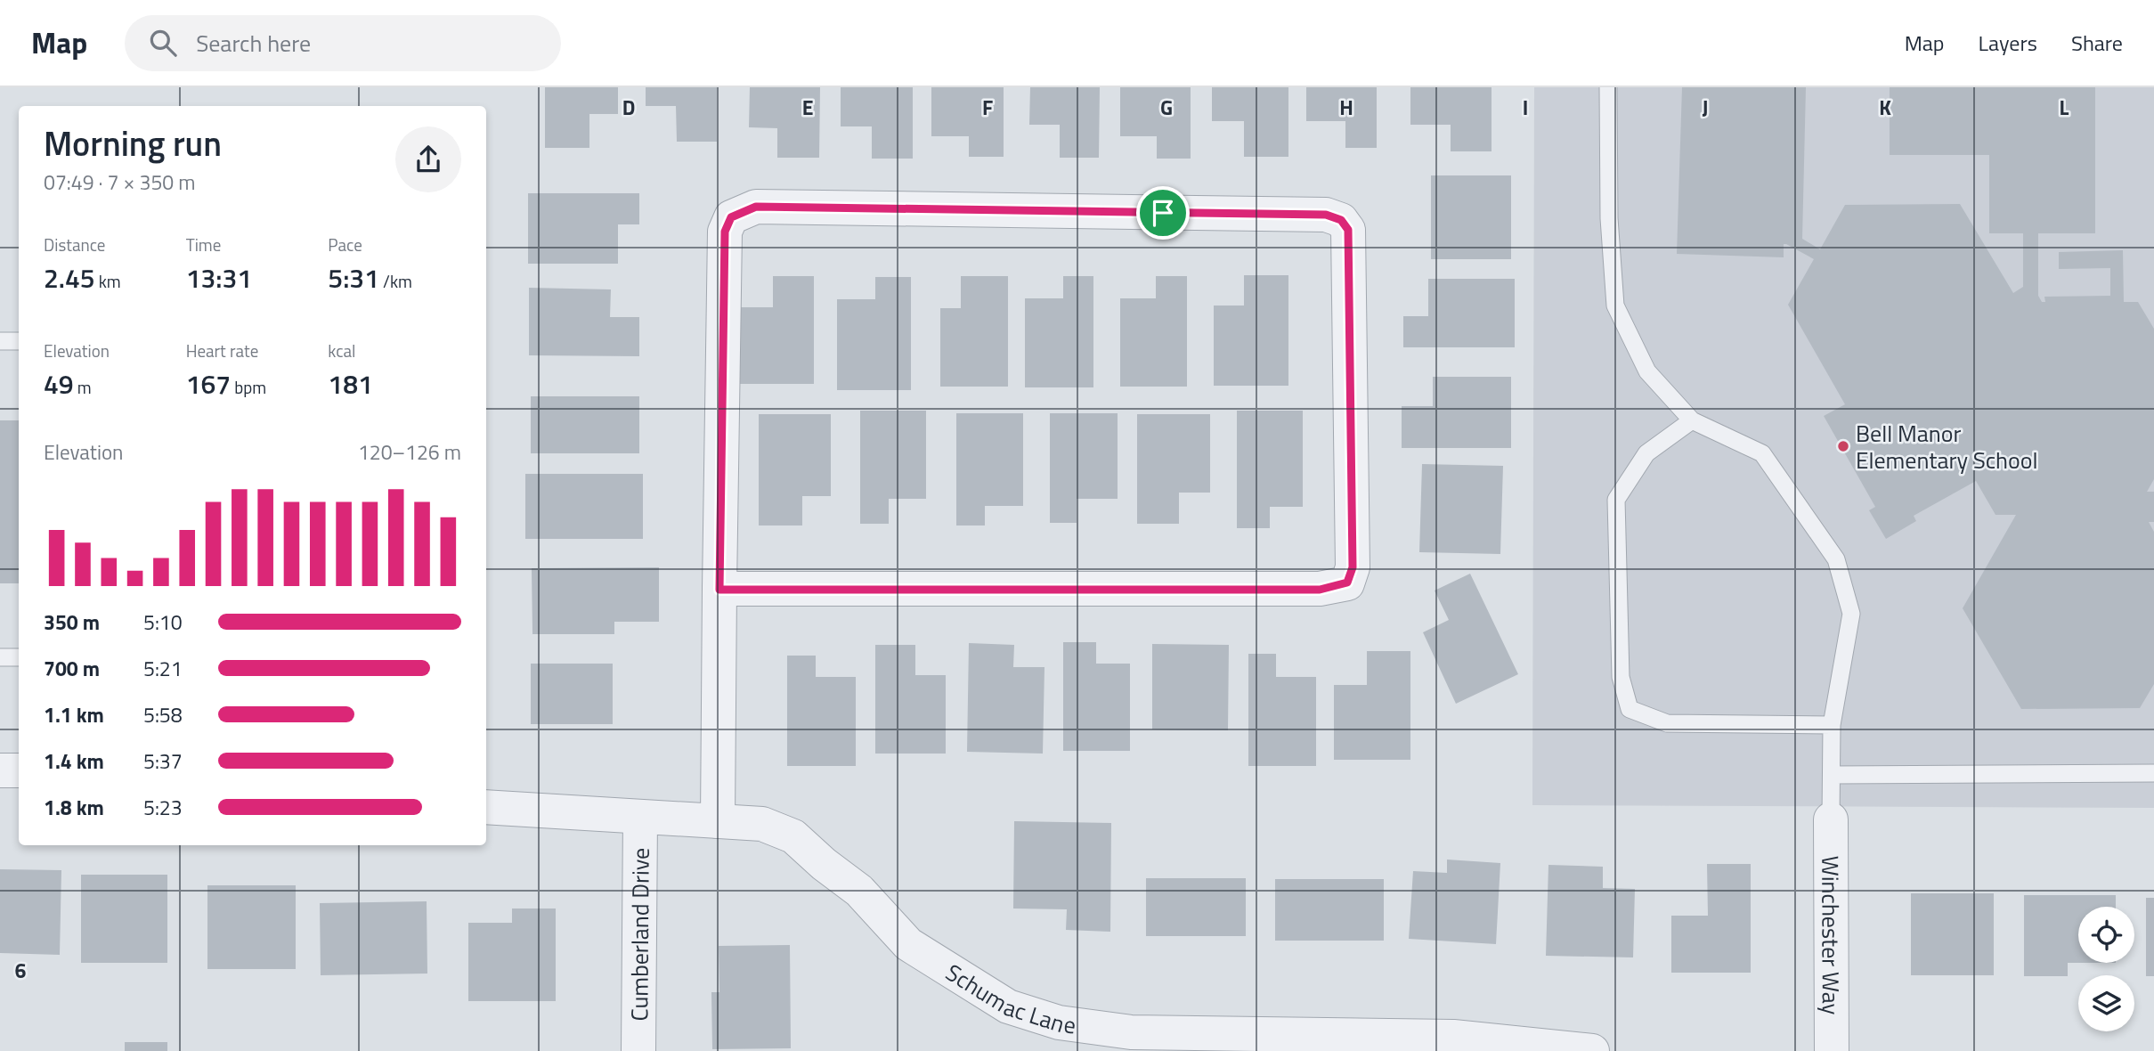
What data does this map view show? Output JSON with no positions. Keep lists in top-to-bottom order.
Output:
{
  "streets": {
    "street": ["Cumberland Drive", "Winchester Way", "Schumac Lane"]
  },
  "crossings": [
    ["Cumberland Drive", "Schumac Lane"]
  ],
  "places": ["Bell Manor Elementary School"],
  "page": {
    "header": "Map",
    "search": "Search here",
    "nav": ["Map", "Layers", "Share"],
    "heading": ["Morning run", "07:49 · 7 × 350 m"],
    "stats": [
      ["Distance", "2.45 km"],
      ["Time", "13:31"],
      ["Pace", "5:31 /km"],
      ["Elevation", "49 m"],
      ["Heart rate", "167 bpm"],
      ["kcal", "181"]
    ],
    "chart": ["Elevation", "120–126 m"],
    "list": [
      {
        "name": "350 m",
        "note": "5:10"
      },
      {
        "name": "700 m",
        "note": "5:21"
      },
      {
        "name": "1.1 km",
        "note": "5:58"
      },
      {
        "name": "1.4 km",
        "note": "5:37"
      },
      {
        "name": "1.8 km",
        "note": "5:23"
      }
    ]
  },
  "grid": {
    "columns": [
      "D",
      "E",
      "F",
      "G",
      "H",
      "I",
      "J",
      "K",
      "L"
    ],
    "rows": ["6"]
  }
}
